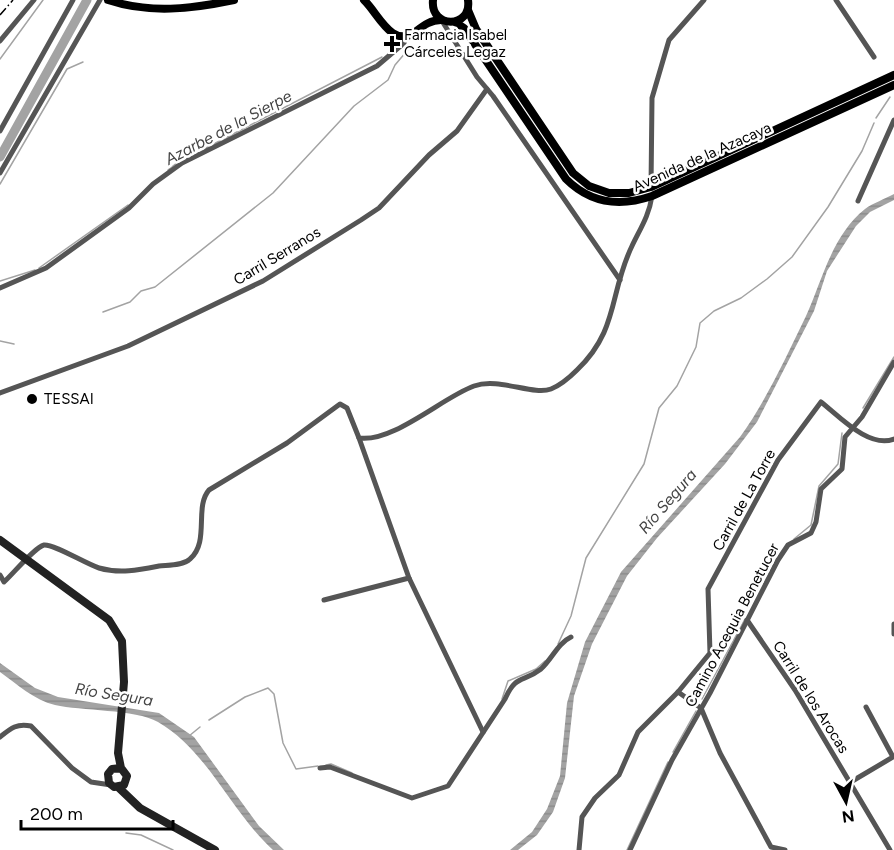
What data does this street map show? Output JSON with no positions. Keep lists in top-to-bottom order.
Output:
{
  "streets": {
    "main road": ["Avenida de la Azacaya"],
    "street": [
      "Carril Serranos",
      "Carril de La Torre",
      "Camino Acequia Benetucer",
      "Carril de los Arocas"
    ]
  },
  "crossings": [
    ["Carril de La Torre", "Camino Acequia Benetucer"],
    ["Camino Acequia Benetucer", "Carril de los Arocas"]
  ],
  "water": ["Azarbe de la Sierpe", "Río Segura"],
  "places": {
    "health": ["Farmacia Isabel Cárceles Legaz"],
    "other": ["TESSAI"]
  },
  "scale_bar": "200 m",
  "north": "bottom"
}
